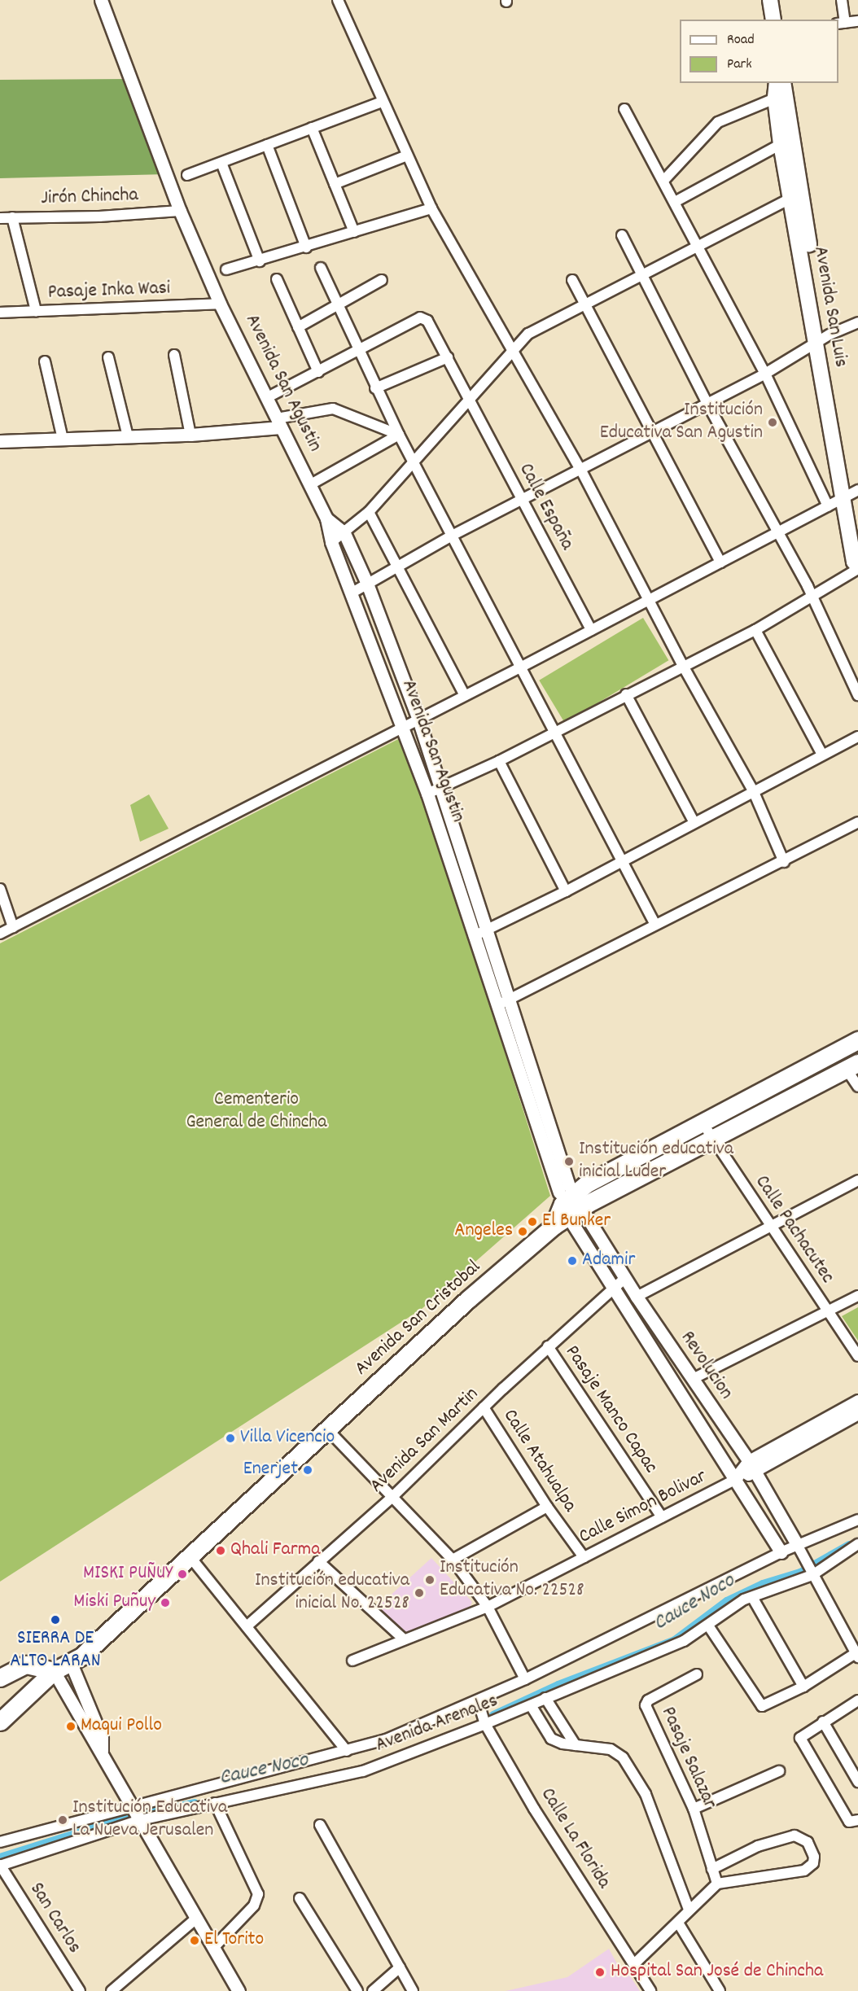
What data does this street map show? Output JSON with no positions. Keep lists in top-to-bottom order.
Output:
{
  "streets": {
    "highway": ["Avenida San Cristobal"],
    "main road": ["Avenida San Luis"],
    "street": [
      "Jirón Chincha",
      "Pasaje Inka Wasi",
      "Avenida San Agustin",
      "Calle España",
      "Calle Pachacutec",
      "Revolucion",
      "Pasaje Manco Capac",
      "Avenida San Martin",
      "Calle Atahualpa",
      "Calle Simon Bolivar",
      "Avenida Arenales",
      "Pasaje Salazar",
      "Calle La Florida",
      "San Carlos"
    ]
  },
  "crossings": [
    ["Jirón Chincha", "Avenida San Agustin"],
    ["Pasaje Inka Wasi", "Avenida San Agustin"],
    ["Avenida San Agustin", "Avenida San Cristobal"],
    ["Avenida San Agustin", "Revolucion"],
    ["Calle Pachacutec", "Avenida San Cristobal"],
    ["Avenida San Cristobal", "Revolucion"],
    ["Revolucion", "Avenida San Martin"],
    ["Revolucion", "Calle Simon Bolivar"],
    ["Revolucion", "Avenida Arenales"],
    ["Pasaje Manco Capac", "Avenida San Martin"],
    ["Pasaje Manco Capac", "Calle Simon Bolivar"],
    ["Avenida San Martin", "Calle Atahualpa"],
    ["Calle Atahualpa", "Calle Simon Bolivar"],
    ["Avenida Arenales", "Calle La Florida"],
    ["Avenida Arenales", "San Carlos"]
  ],
  "water": ["Cauce Noco"],
  "parks": ["Cementerio General de Chincha"],
  "places": [
    "Institución Educativa San Agustin",
    "Institución educativa inicial Luder",
    "El Bunker",
    "Angeles",
    "Adamir",
    "Villa Vicencio",
    "Enerjet",
    "Qhali Farma",
    "MISKI PUÑUY",
    "Institución Educativa No. 22528",
    "Institución educativa inicial No. 22528",
    "Miski Puñuy",
    "SIERRA DE ALTO LARAN",
    "Maqui Pollo",
    "Institución Educativa La Nueva Jerusalen",
    "El Torito",
    "Hospital San José de Chincha"
  ],
  "legend": ["Road", "Park"]
}
